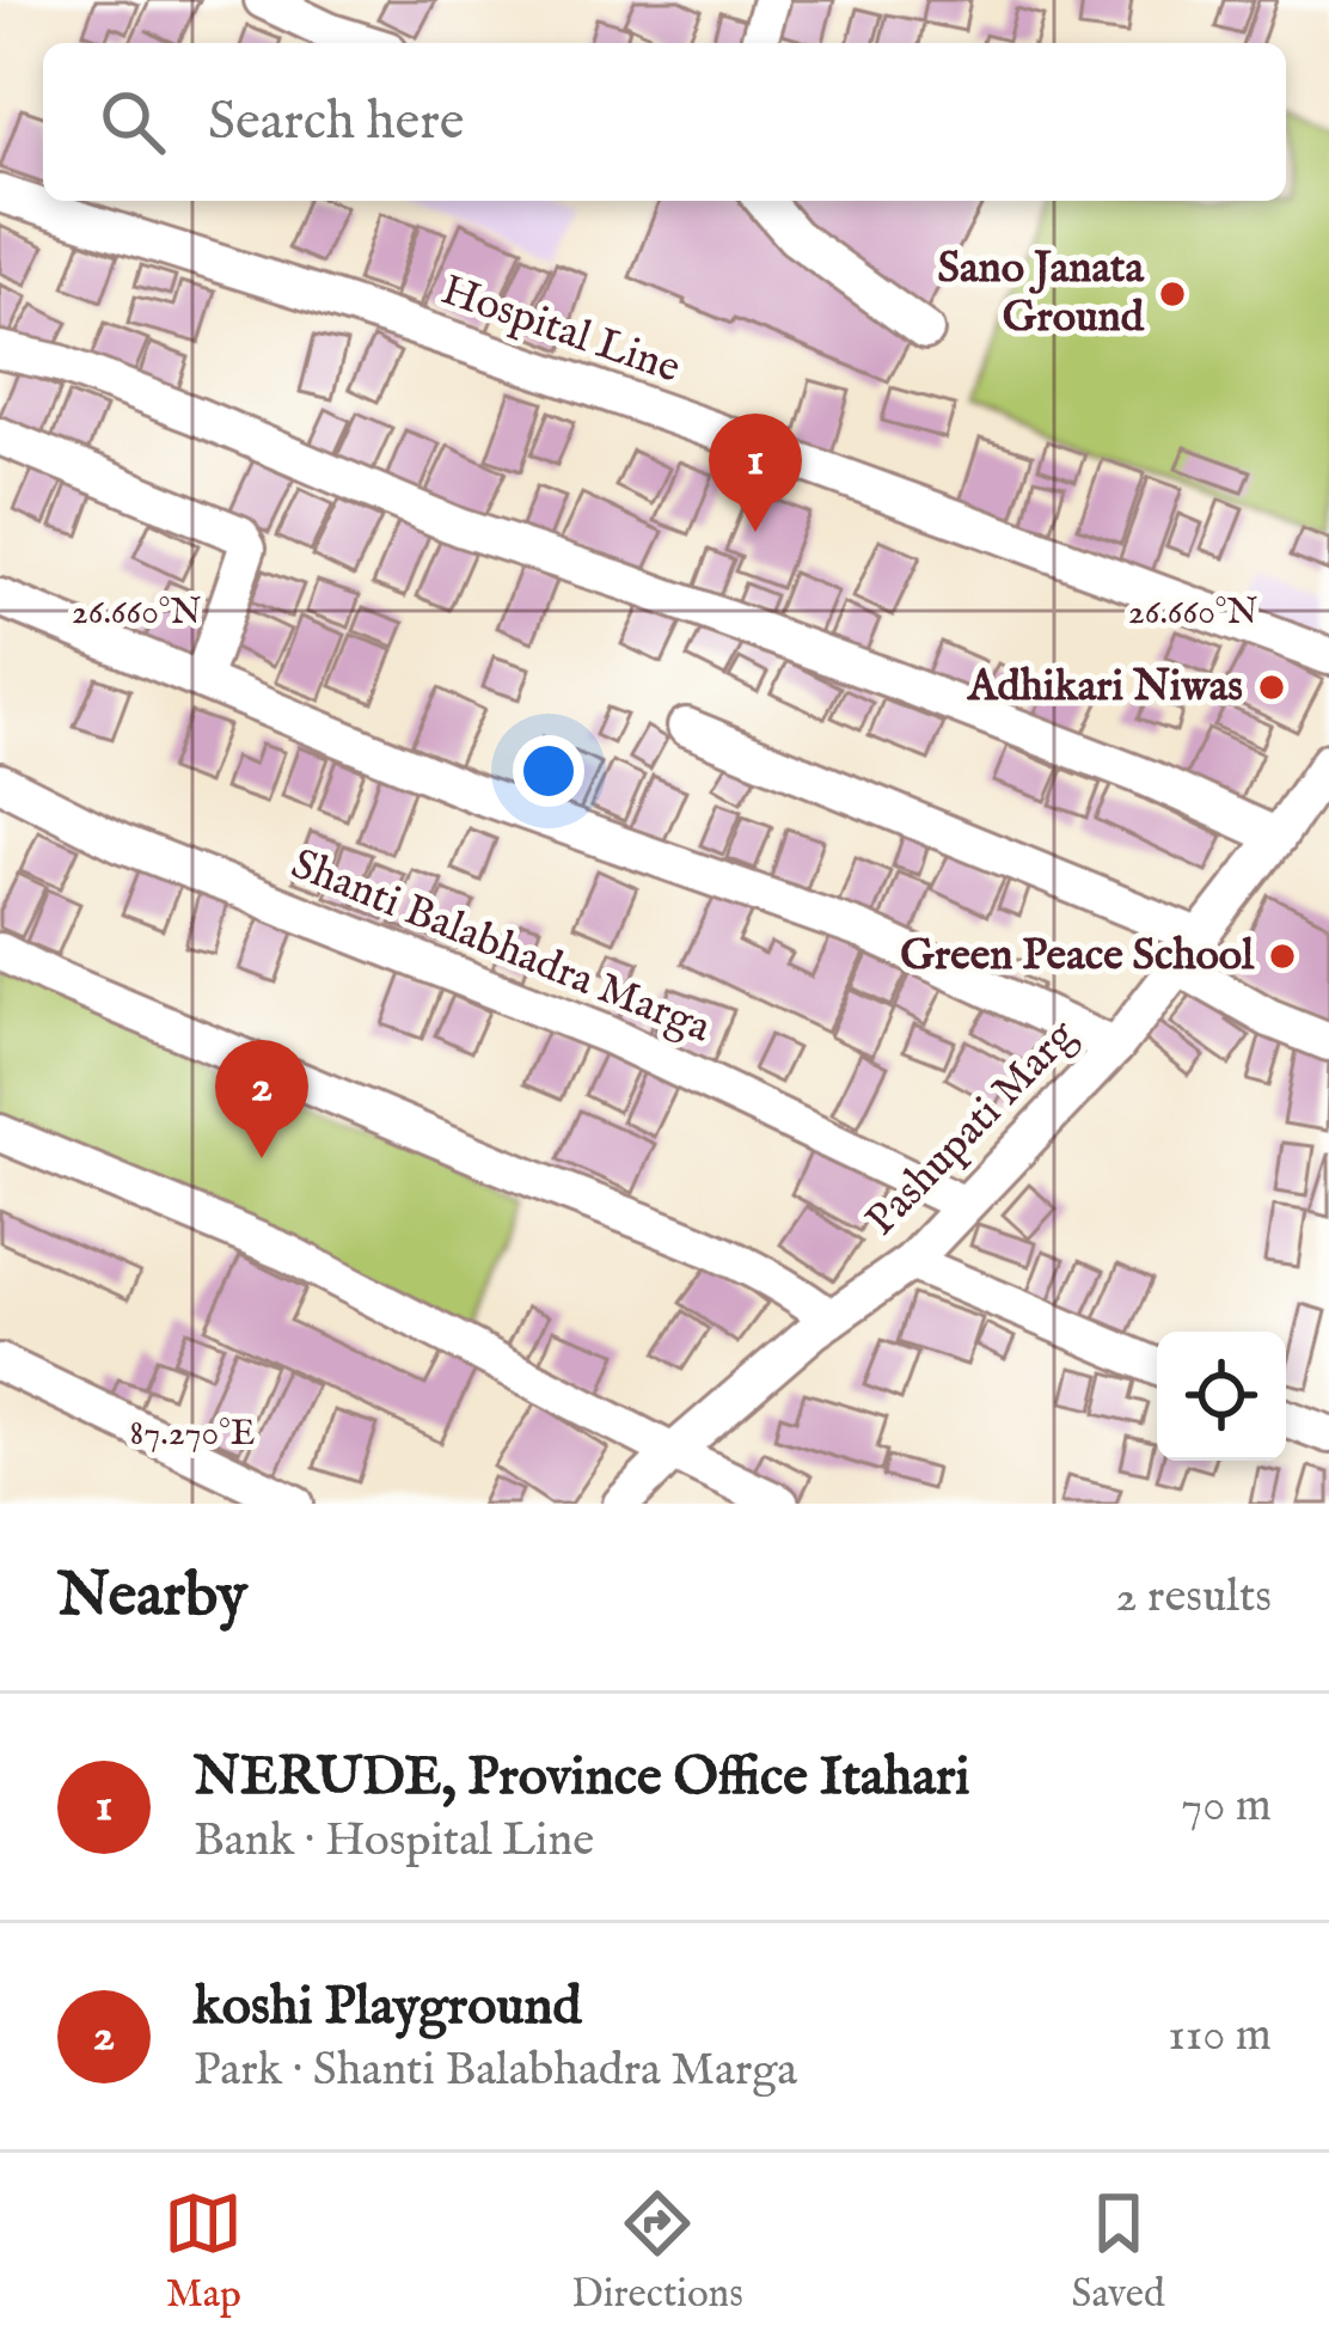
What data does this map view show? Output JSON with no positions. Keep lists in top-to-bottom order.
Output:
{
  "streets": {
    "street": ["Hospital Line", "Shanti Balabhadra Marga", "Pashupati Marg"]
  },
  "crossings": [
    ["Shanti Balabhadra Marga", "Pashupati Marg"]
  ],
  "places": ["Sano Janata Ground", "Adhikari Niwas", "Green Peace School"],
  "page": {
    "search": "Search here",
    "pins": ["1", "2"],
    "heading": ["Nearby", "2 results"],
    "list": [
      {
        "mark": "1",
        "name": "NERUDE, Province Office Itahari",
        "note": "Bank · Hospital Line",
        "value": "70 m"
      },
      {
        "mark": "2",
        "name": "koshi Playground",
        "note": "Park · Shanti Balabhadra Marga",
        "value": "110 m"
      }
    ],
    "nav": ["Map", "Directions", "Saved"]
  },
  "coordinates": ["26.660°N", "87.270°E"]
}
